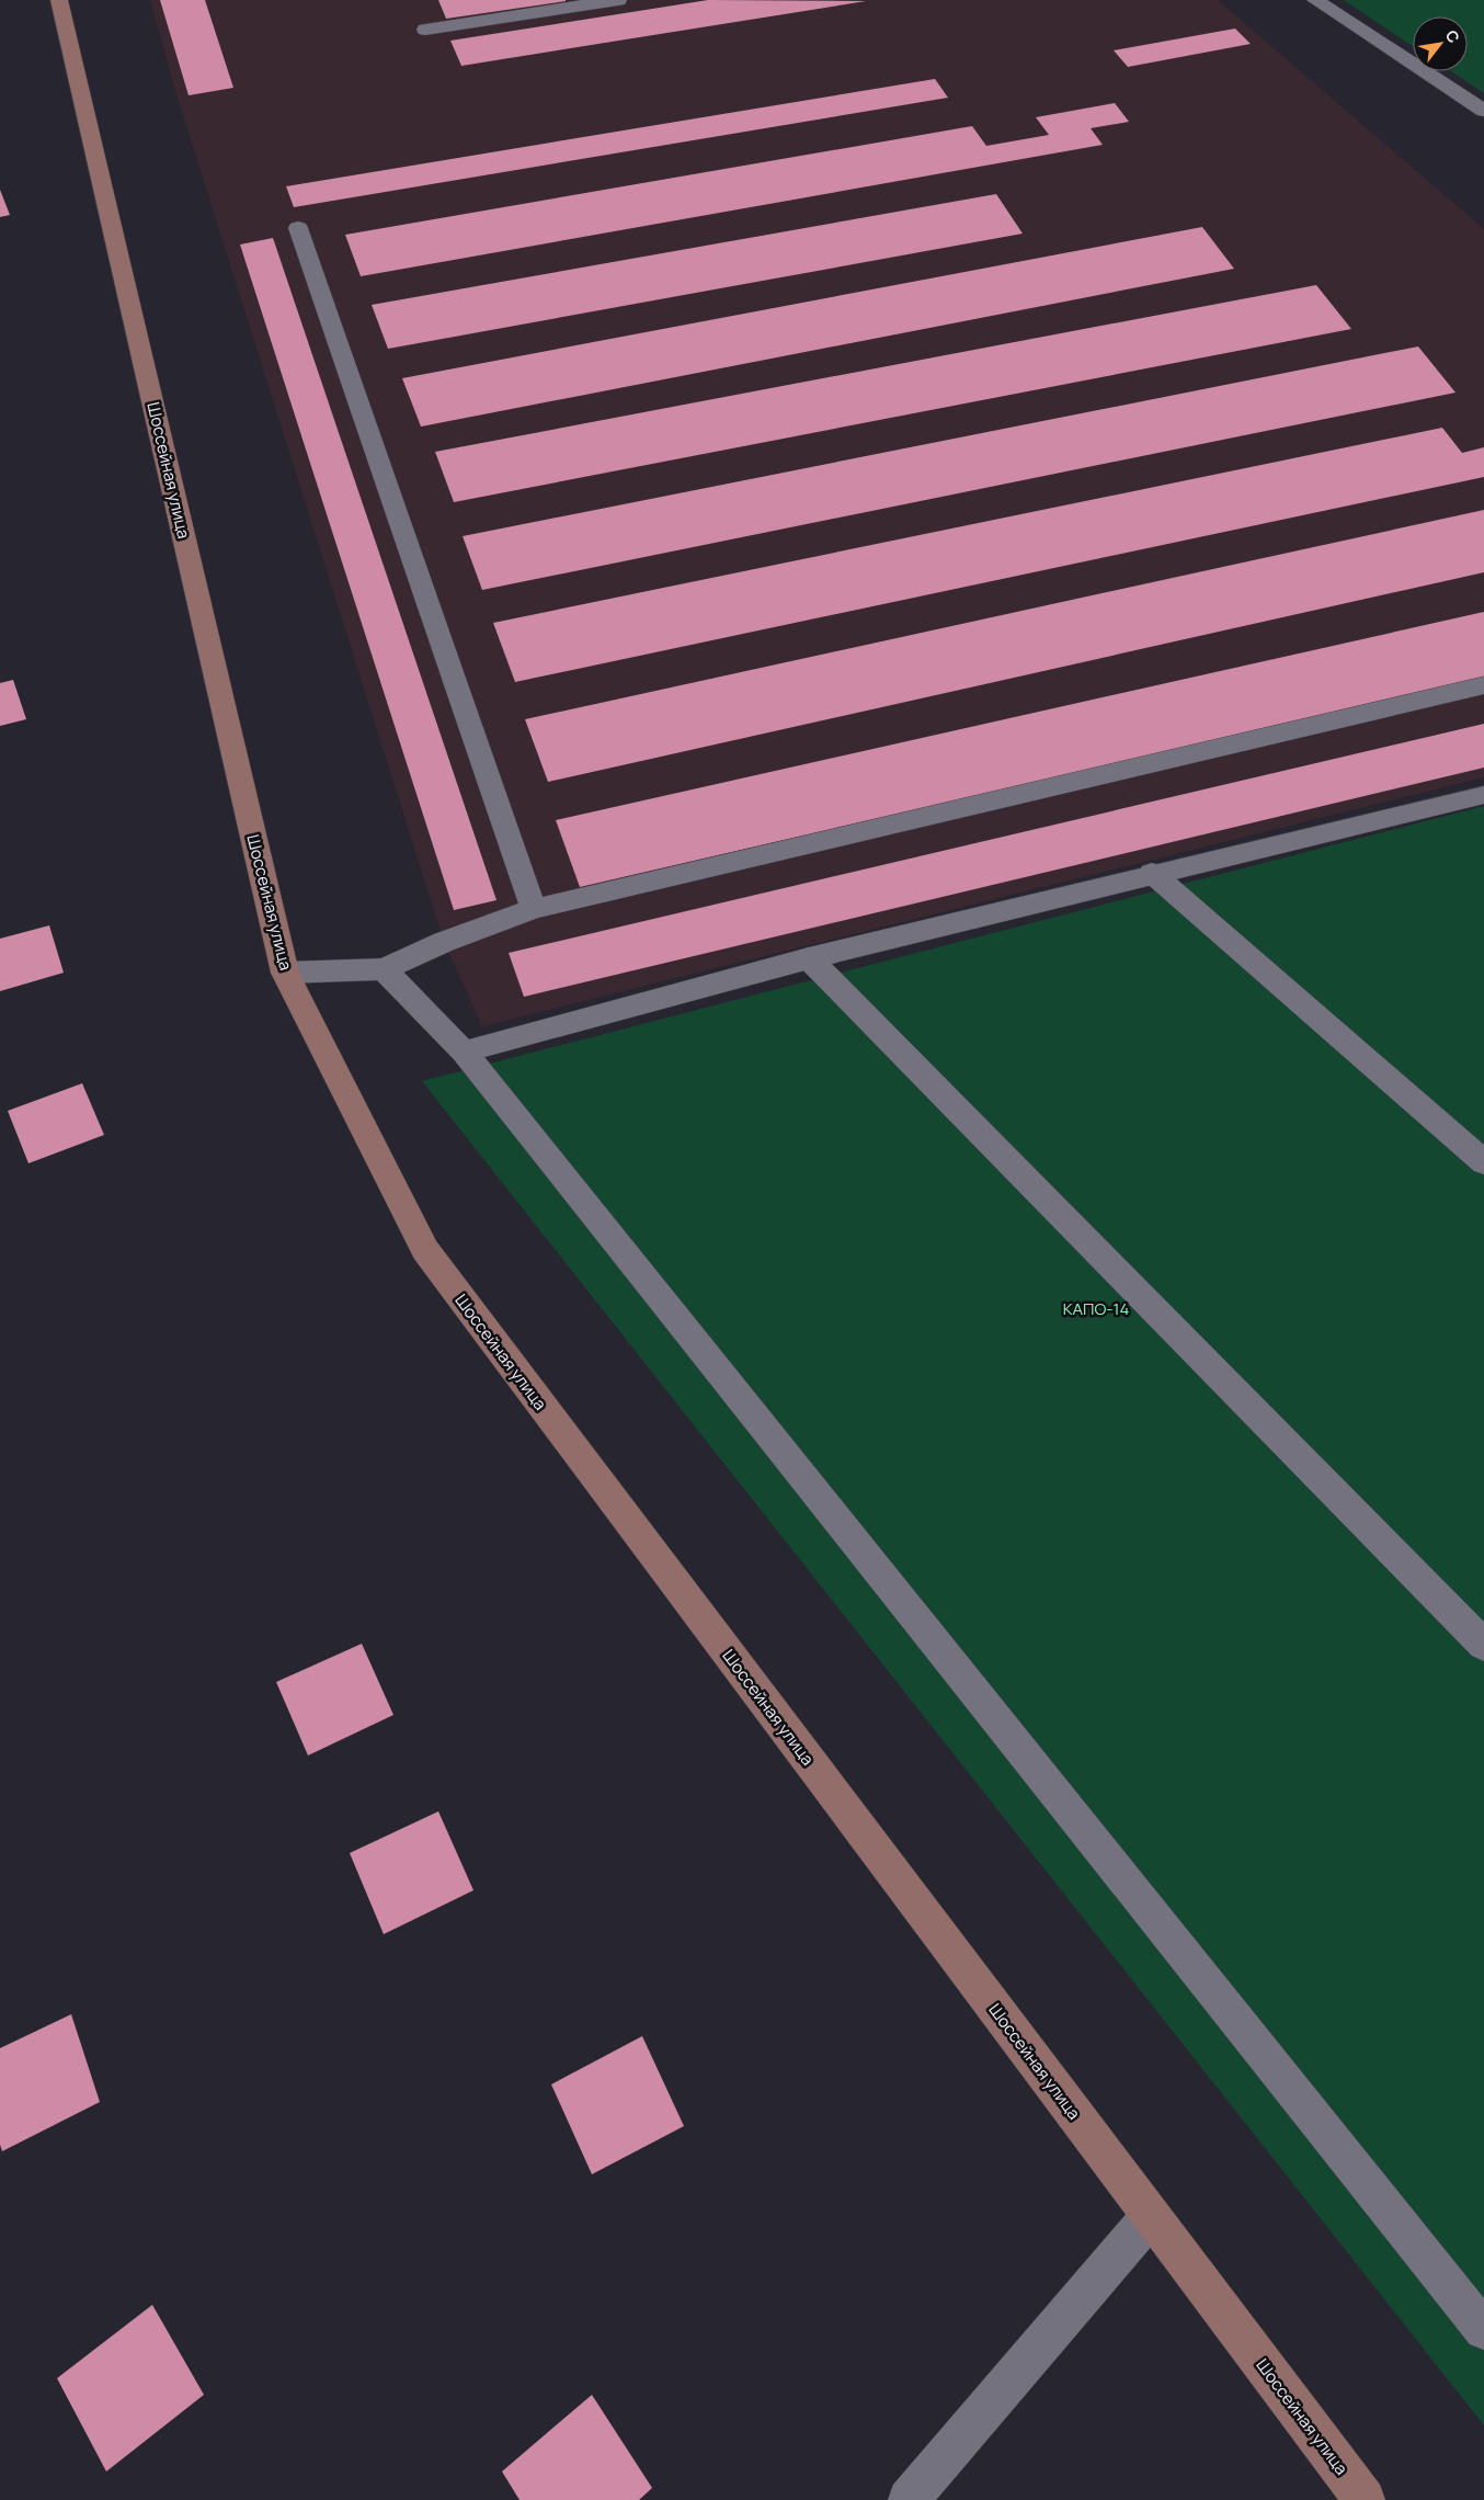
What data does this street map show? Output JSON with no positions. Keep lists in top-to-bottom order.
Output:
{
  "streets": {
    "street": ["Шоссейная улица"]
  },
  "parks": ["КАПО-14"],
  "north": "top right"
}
